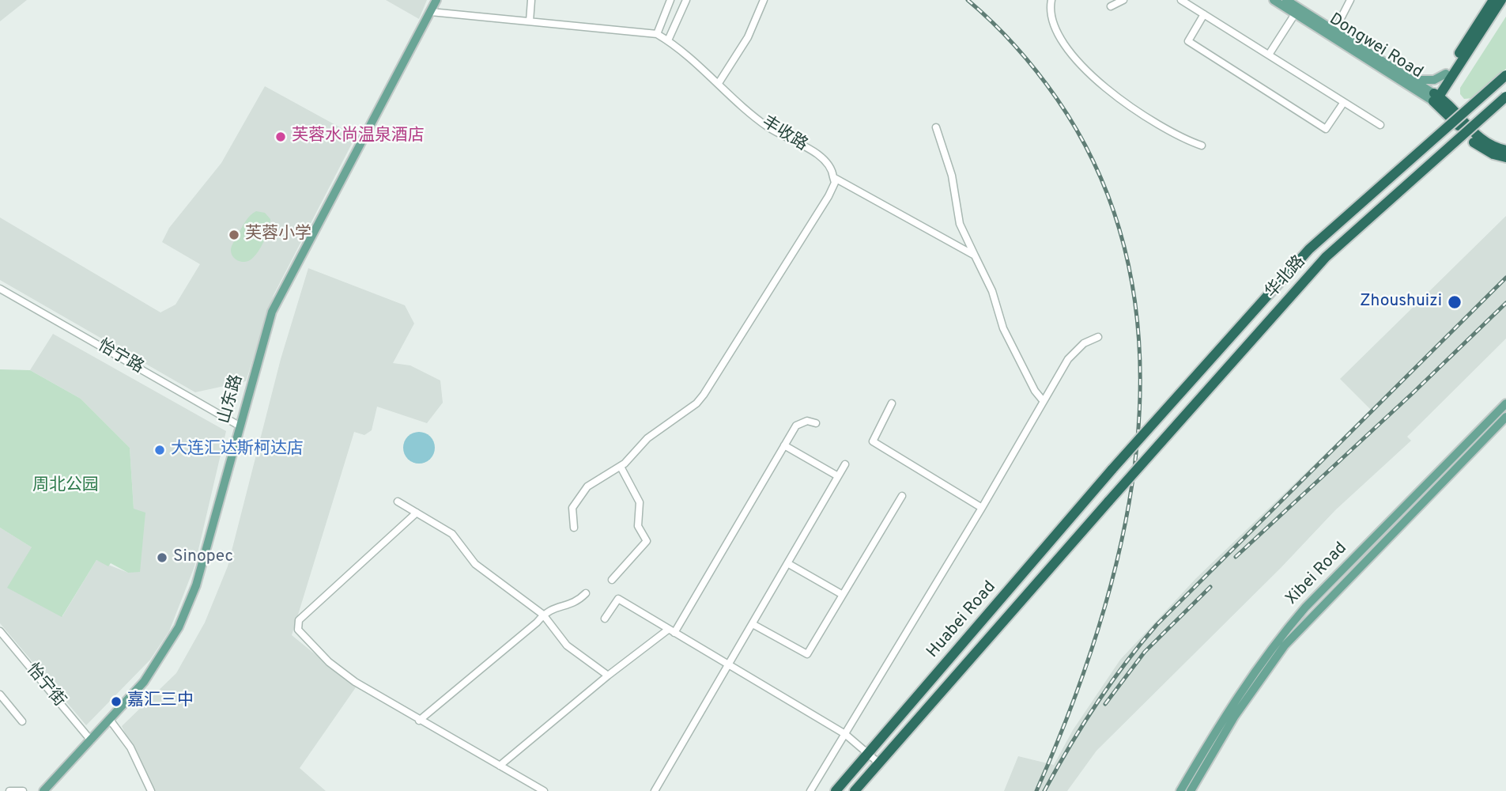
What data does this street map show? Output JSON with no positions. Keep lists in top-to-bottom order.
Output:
{
  "streets": {
    "highway": ["华北路", "Huabei Road"],
    "main road": ["Dongwei Road", "山东路", "Xibei Road"],
    "street": ["丰收路", "怡宁路", "怡宁街"]
  },
  "crossings": [
    ["丰收路", "山东路"],
    ["华北路", "Huabei Road"],
    ["怡宁路", "山东路"],
    ["山东路", "怡宁街"]
  ],
  "parks": ["周北公园"],
  "places": [
    "芙蓉水尚温泉酒店",
    "芙蓉小学",
    "Zhoushuizi",
    "大连汇达斯柯达店",
    "Sinopec",
    "嘉汇三中"
  ]
}
